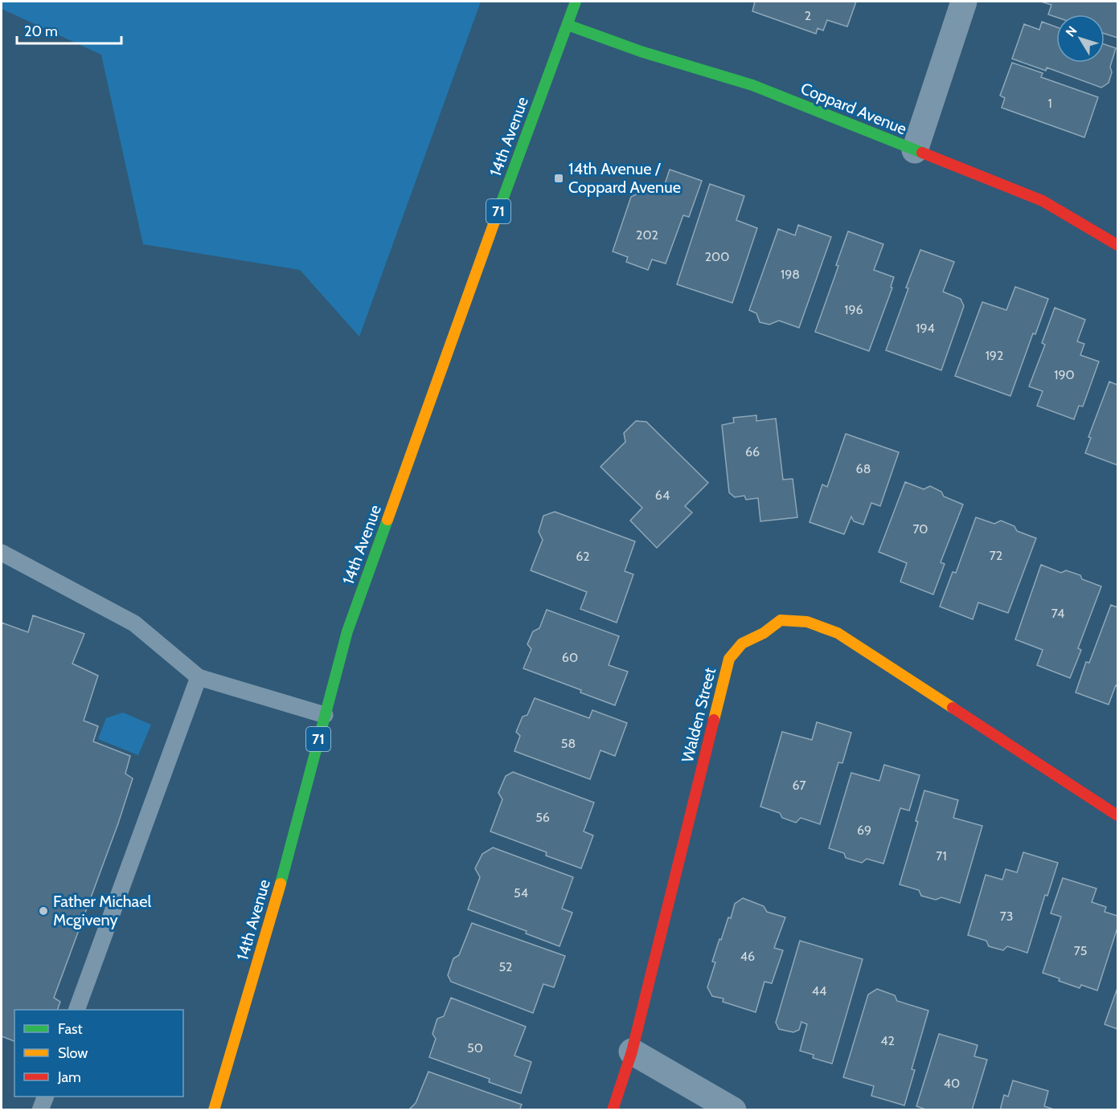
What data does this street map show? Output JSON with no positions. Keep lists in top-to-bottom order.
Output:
{
  "streets": {
    "street": [
      "Coppard Avenue",
      "14th Avenue",
      "71",
      "Walden Street"
    ]
  },
  "crossings": [
    ["Coppard Avenue", "14th Avenue"]
  ],
  "places": {
    "transit": ["14th Avenue / Coppard Avenue"],
    "other": ["Father Michael Mcgiveny"]
  },
  "house_numbers": [
    "2",
    "1",
    "202",
    "200",
    "198",
    "196",
    "194",
    "192",
    "190",
    "66",
    "68",
    "64",
    "70",
    "72",
    "62",
    "74",
    "60",
    "58",
    "67",
    "56",
    "69",
    "71",
    "54",
    "73",
    "75",
    "46",
    "52",
    "44",
    "42",
    "50",
    "40"
  ],
  "legend": ["Fast", "Slow", "Jam"],
  "scale_bar": "20 m",
  "north": "top left"
}
